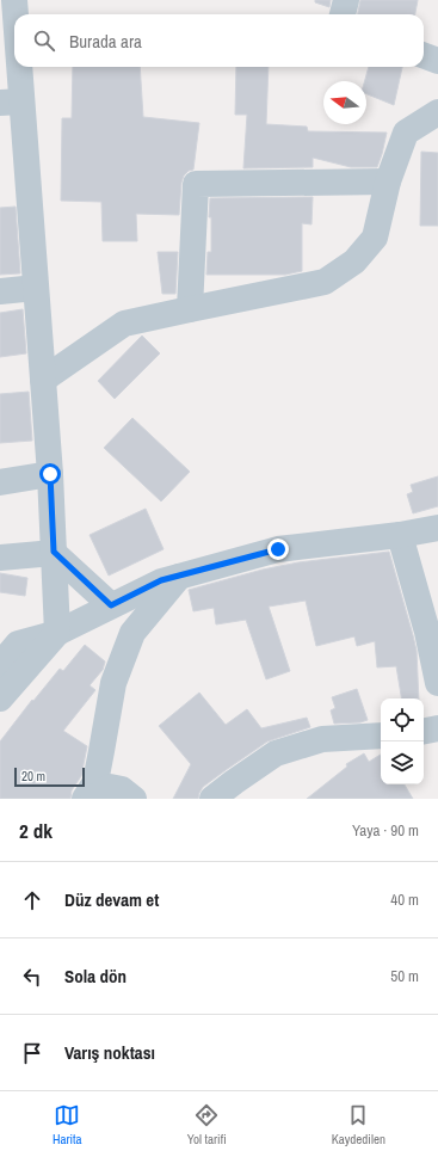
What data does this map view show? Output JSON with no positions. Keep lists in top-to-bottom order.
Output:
{
  "scale_bar": "20 m",
  "north": "left",
  "page": {
    "search": "Burada ara",
    "scale": "20 m",
    "heading": ["2 dk", "Yaya · 90 m"],
    "list": [
      ["Düz devam et", "40 m"],
      ["Sola dön", "50 m"],
      "Varış noktası"
    ],
    "nav": ["Harita", "Yol tarifi", "Kaydedilen"]
  }
}
